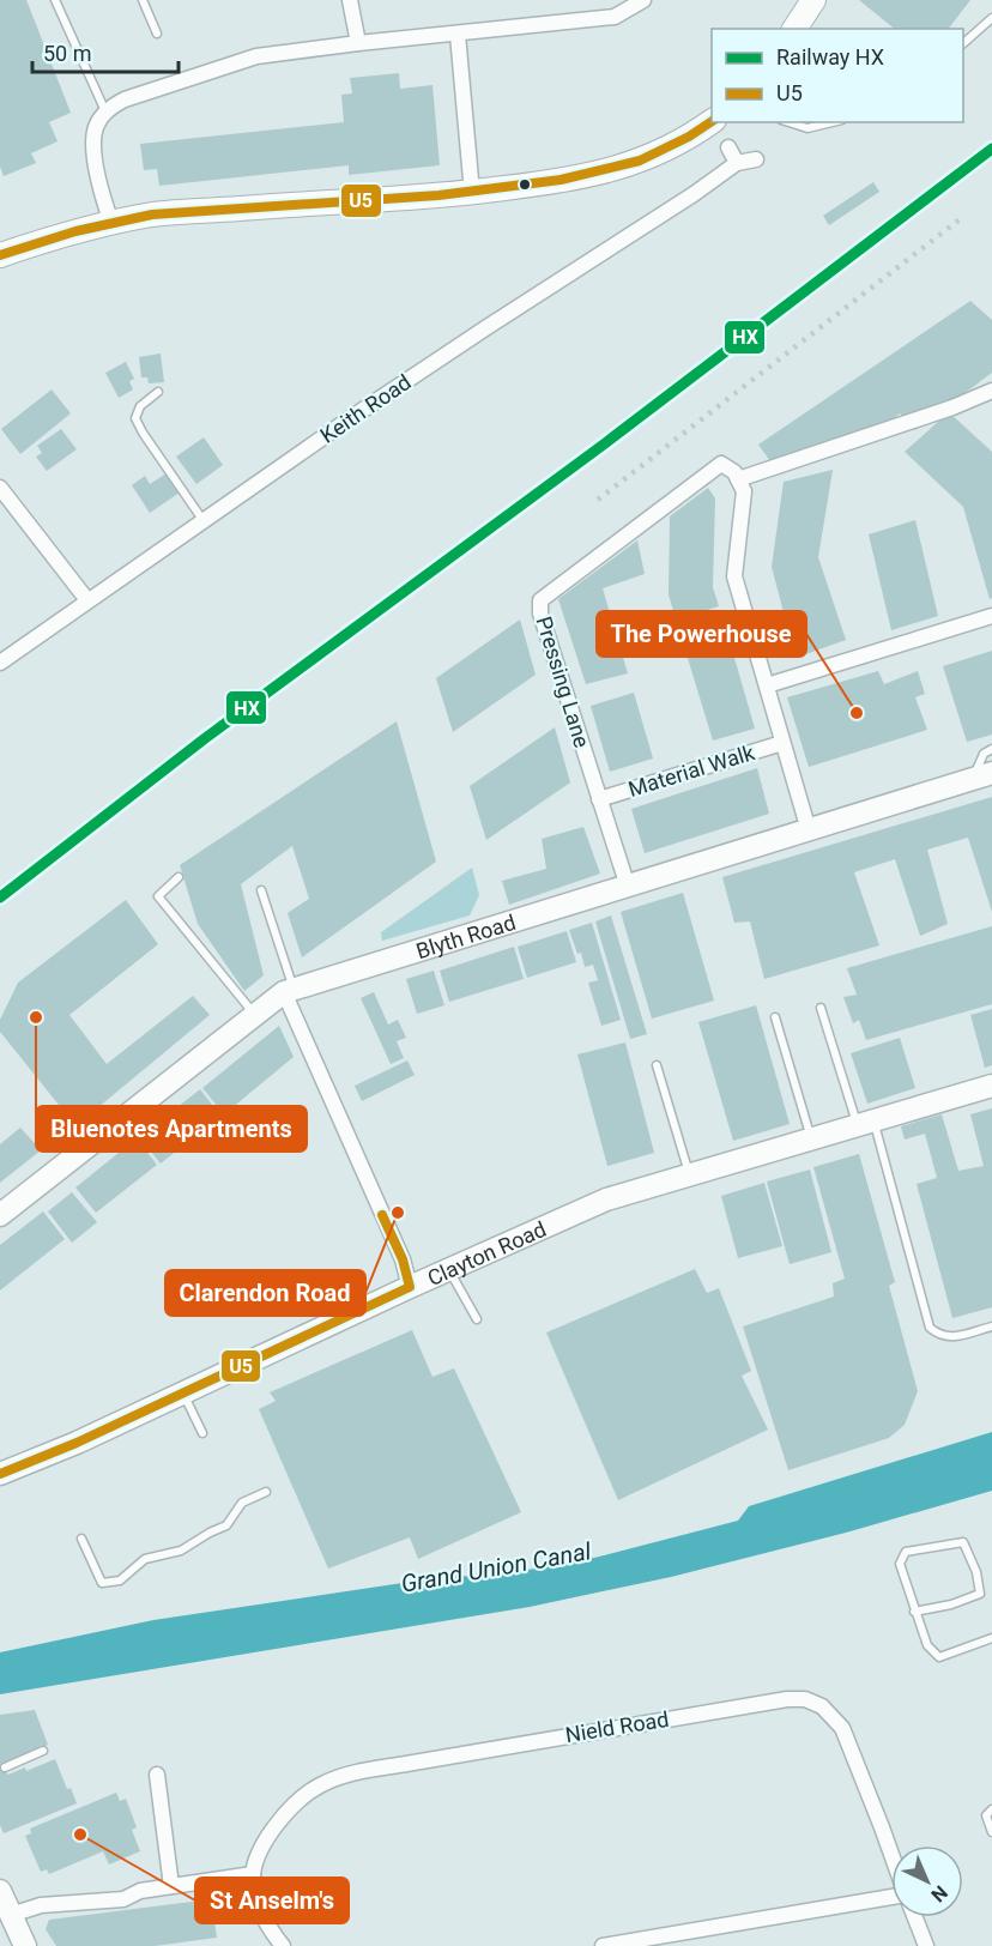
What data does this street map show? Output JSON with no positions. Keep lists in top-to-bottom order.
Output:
{
  "streets": {
    "street": [
      "Keith Road",
      "Pressing Lane",
      "Material Walk",
      "Blyth Road",
      "Clayton Road",
      "Nield Road"
    ]
  },
  "crossings": [
    ["Pressing Lane", "Material Walk"],
    ["Pressing Lane", "Blyth Road"]
  ],
  "water": ["Grand Union Canal"],
  "places": [
    "The Powerhouse",
    "Bluenotes Apartments",
    "Clarendon Road",
    "St Anselm's"
  ],
  "lines": ["transit line U5", "rail line HX"],
  "legend": ["Railway HX", "U5"],
  "scale_bar": "50 m",
  "north": "bottom right"
}
